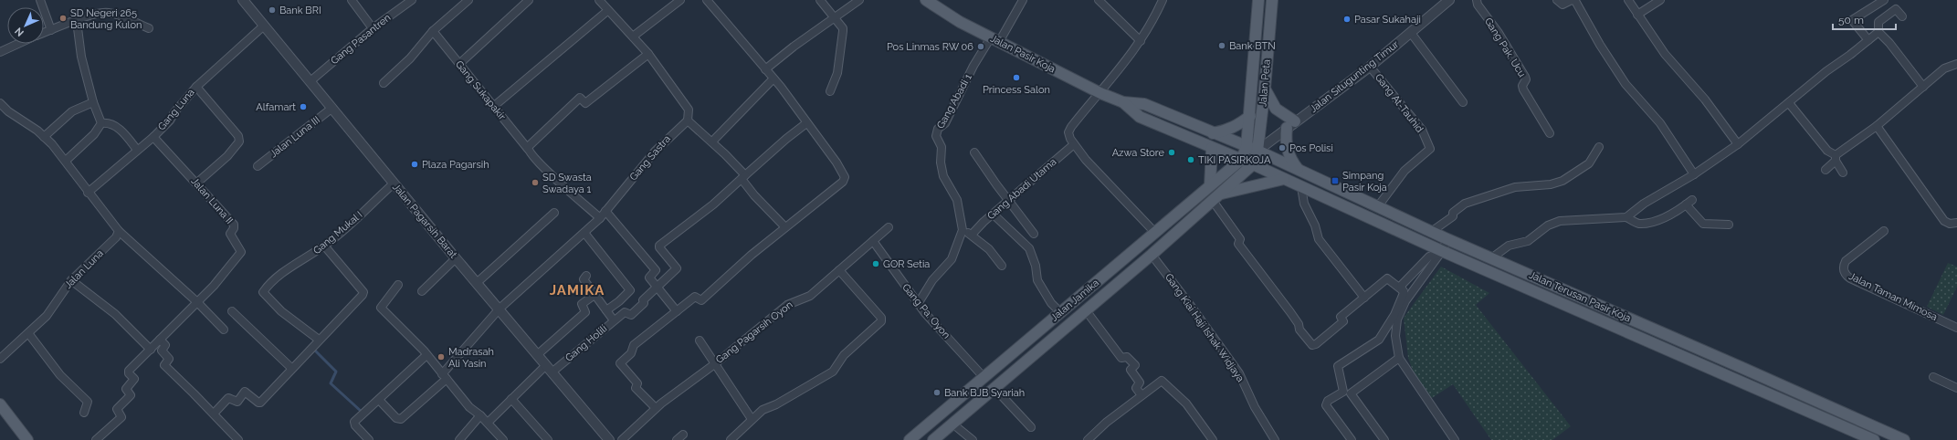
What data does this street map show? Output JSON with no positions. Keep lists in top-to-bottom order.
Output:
{
  "streets": {
    "main road": [
      "Jalan Pasir Koja",
      "Jalan Peta",
      "Jalan Terusan Pasir Koja",
      "Jalan Jamika"
    ],
    "street": [
      "Gang Pasantren",
      "Gang Pak. Ucu",
      "Jalan Situgunting Timur",
      "Gang Sukapakir",
      "Gang Abadi 1",
      "Gang At-Tauhid",
      "Gang Luna",
      "Jalan Luna III",
      "Gang Sastra",
      "Gang Abadi Utama",
      "Jalan Luna II",
      "Jalan Pagarsih Barat",
      "Gang Mukal I",
      "Jalan Luna",
      "Jalan Taman Mimosa",
      "Gang Pa. Oyon",
      "Gang Kiai Haji Ishak Widjaya",
      "Gang Pagarsih Oyon",
      "Gang Holili"
    ]
  },
  "crossings": [
    ["Gang Pasantren", "Jalan Pagarsih Barat"],
    ["Jalan Pasir Koja", "Jalan Situgunting Timur"],
    ["Jalan Pasir Koja", "Jalan Peta"],
    ["Jalan Pasir Koja", "Gang Abadi 1"],
    ["Jalan Pasir Koja", "Jalan Terusan Pasir Koja"],
    ["Jalan Pasir Koja", "Jalan Jamika"],
    ["Jalan Situgunting Timur", "Jalan Peta"],
    ["Jalan Situgunting Timur", "Gang At-Tauhid"],
    ["Jalan Situgunting Timur", "Jalan Terusan Pasir Koja"],
    ["Jalan Peta", "Jalan Terusan Pasir Koja"],
    ["Jalan Peta", "Jalan Jamika"],
    ["Gang Sukapakir", "Gang Sastra"],
    ["Gang At-Tauhid", "Jalan Terusan Pasir Koja"],
    ["Gang Luna", "Jalan Luna II"],
    ["Gang Luna", "Jalan Pagarsih Barat"],
    ["Jalan Luna III", "Jalan Pagarsih Barat"],
    ["Gang Sastra", "Jalan Pagarsih Barat"],
    ["Jalan Pagarsih Barat", "Gang Mukal I"],
    ["Jalan Pagarsih Barat", "Gang Holili"],
    ["Jalan Terusan Pasir Koja", "Jalan Jamika"],
    ["Jalan Jamika", "Gang Pa. Oyon"],
    ["Jalan Jamika", "Gang Kiai Haji Ishak Widjaya"],
    ["Gang Pa. Oyon", "Gang Pagarsih Oyon"]
  ],
  "districts": ["JAMIKA"],
  "places": {
    "other": [
      "Bank BRI",
      "SD Negeri 265 Bandung Kulon",
      "Pasar Sukahaji",
      "Bank BTN",
      "Pos Linmas RW 06",
      "Princess Salon",
      "Alfamart",
      "Pos Polisi",
      "Azwa Store",
      "TIKI PASIRKOJA",
      "Plaza Pagarsih",
      "SD Swasta Swadaya 1",
      "GOR Setia",
      "Madrasah Ali Yasin",
      "Bank BJB Syariah"
    ],
    "transit": ["Simpang Pasir Koja"]
  },
  "scale_bar": "50 m",
  "north": "bottom left"
}
